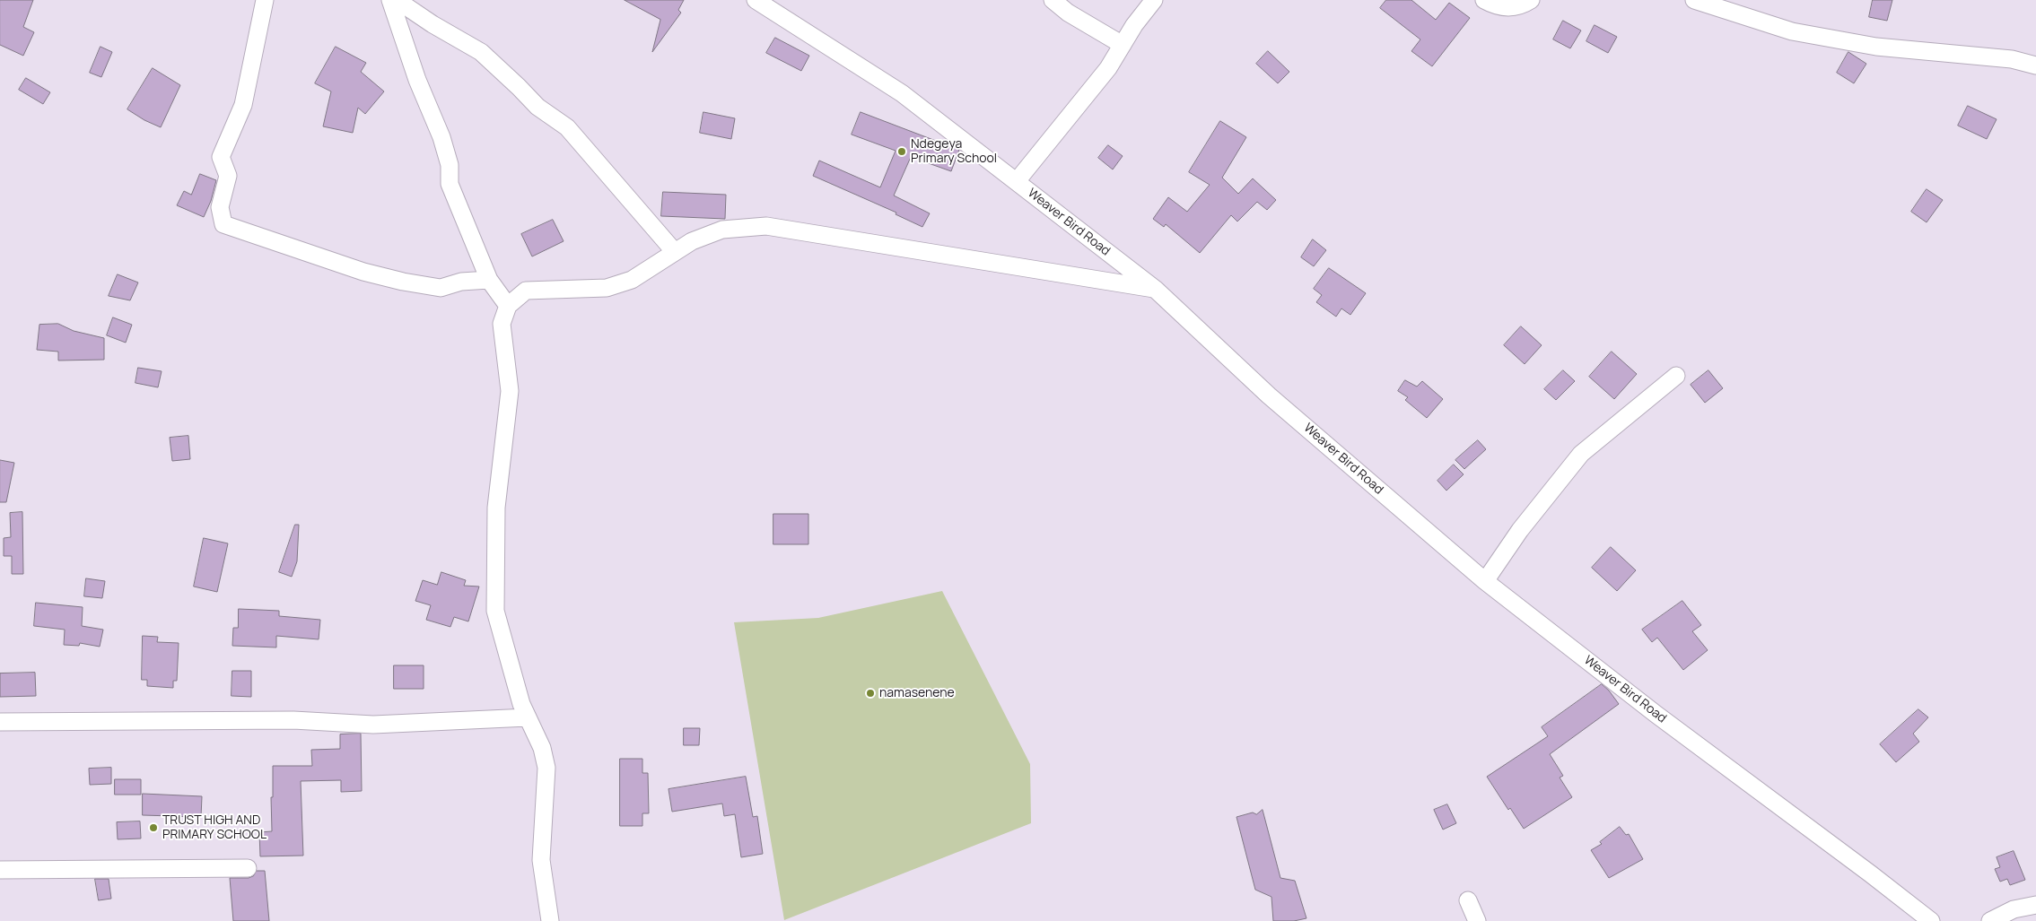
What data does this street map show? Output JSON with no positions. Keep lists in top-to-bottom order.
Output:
{
  "streets": {
    "street": ["Weaver Bird Road"]
  },
  "places": ["Ndegeya Primary School", "namasenene", "TRUST HIGH AND PRIMARY SCHOOL"]
}
